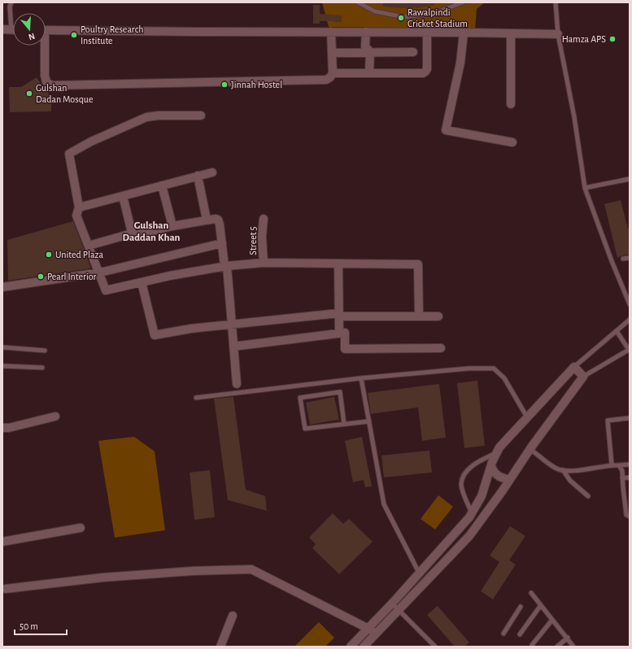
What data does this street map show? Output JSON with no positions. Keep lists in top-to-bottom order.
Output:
{
  "streets": {
    "street": ["Street 5"]
  },
  "districts": ["Gulshan Daddan Khan"],
  "places": [
    "Rawalpindi Cricket Stadium",
    "Poultry Research Institute",
    "Hamza APS",
    "Jinnah Hostel",
    "Gulshan Dadan Mosque",
    "United Plaza",
    "Pearl Interior"
  ],
  "scale_bar": "50 m",
  "north": "bottom"
}
